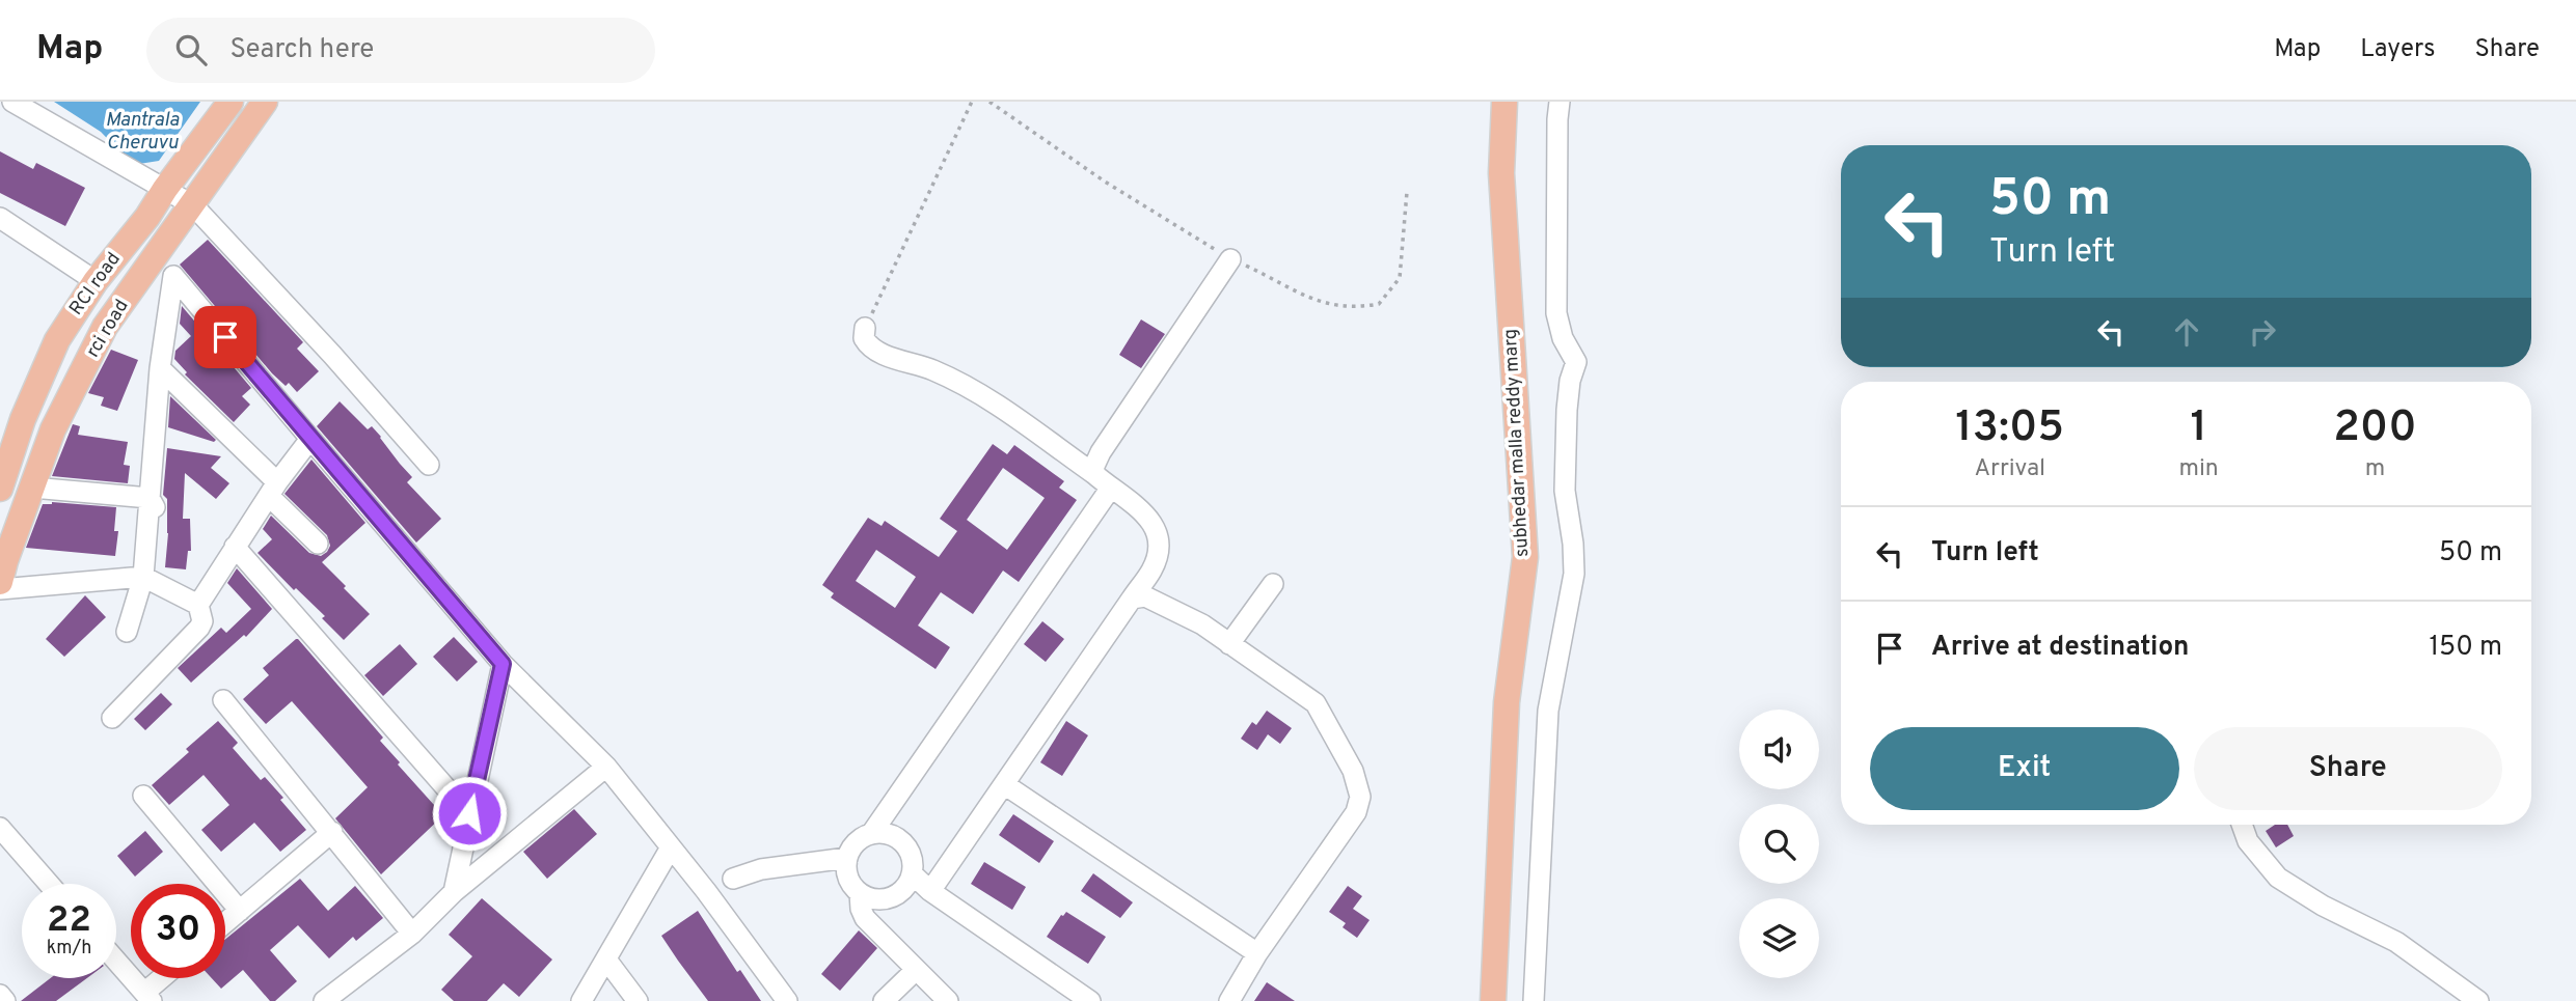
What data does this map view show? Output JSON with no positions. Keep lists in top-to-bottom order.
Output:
{
  "streets": {
    "main road": ["RCI road", "rci road", "subhedar malla reddy marg"]
  },
  "water": ["Mantrala Cheruvu"],
  "page": {
    "header": "Map",
    "search": "Search here",
    "nav": ["Map", "Layers", "Share"],
    "turn": ["50 m", "Turn left"],
    "eta": [
      "13:05",
      "Arrival",
      "1",
      "min",
      "200",
      "m"
    ],
    "list": [
      {
        "name": "Turn left",
        "value": "50 m"
      },
      {
        "name": "Arrive at destination",
        "value": "150 m"
      }
    ],
    "buttons": ["Exit", "Share"],
    "speed": "22 km/h",
    "limit": "30"
  }
}
